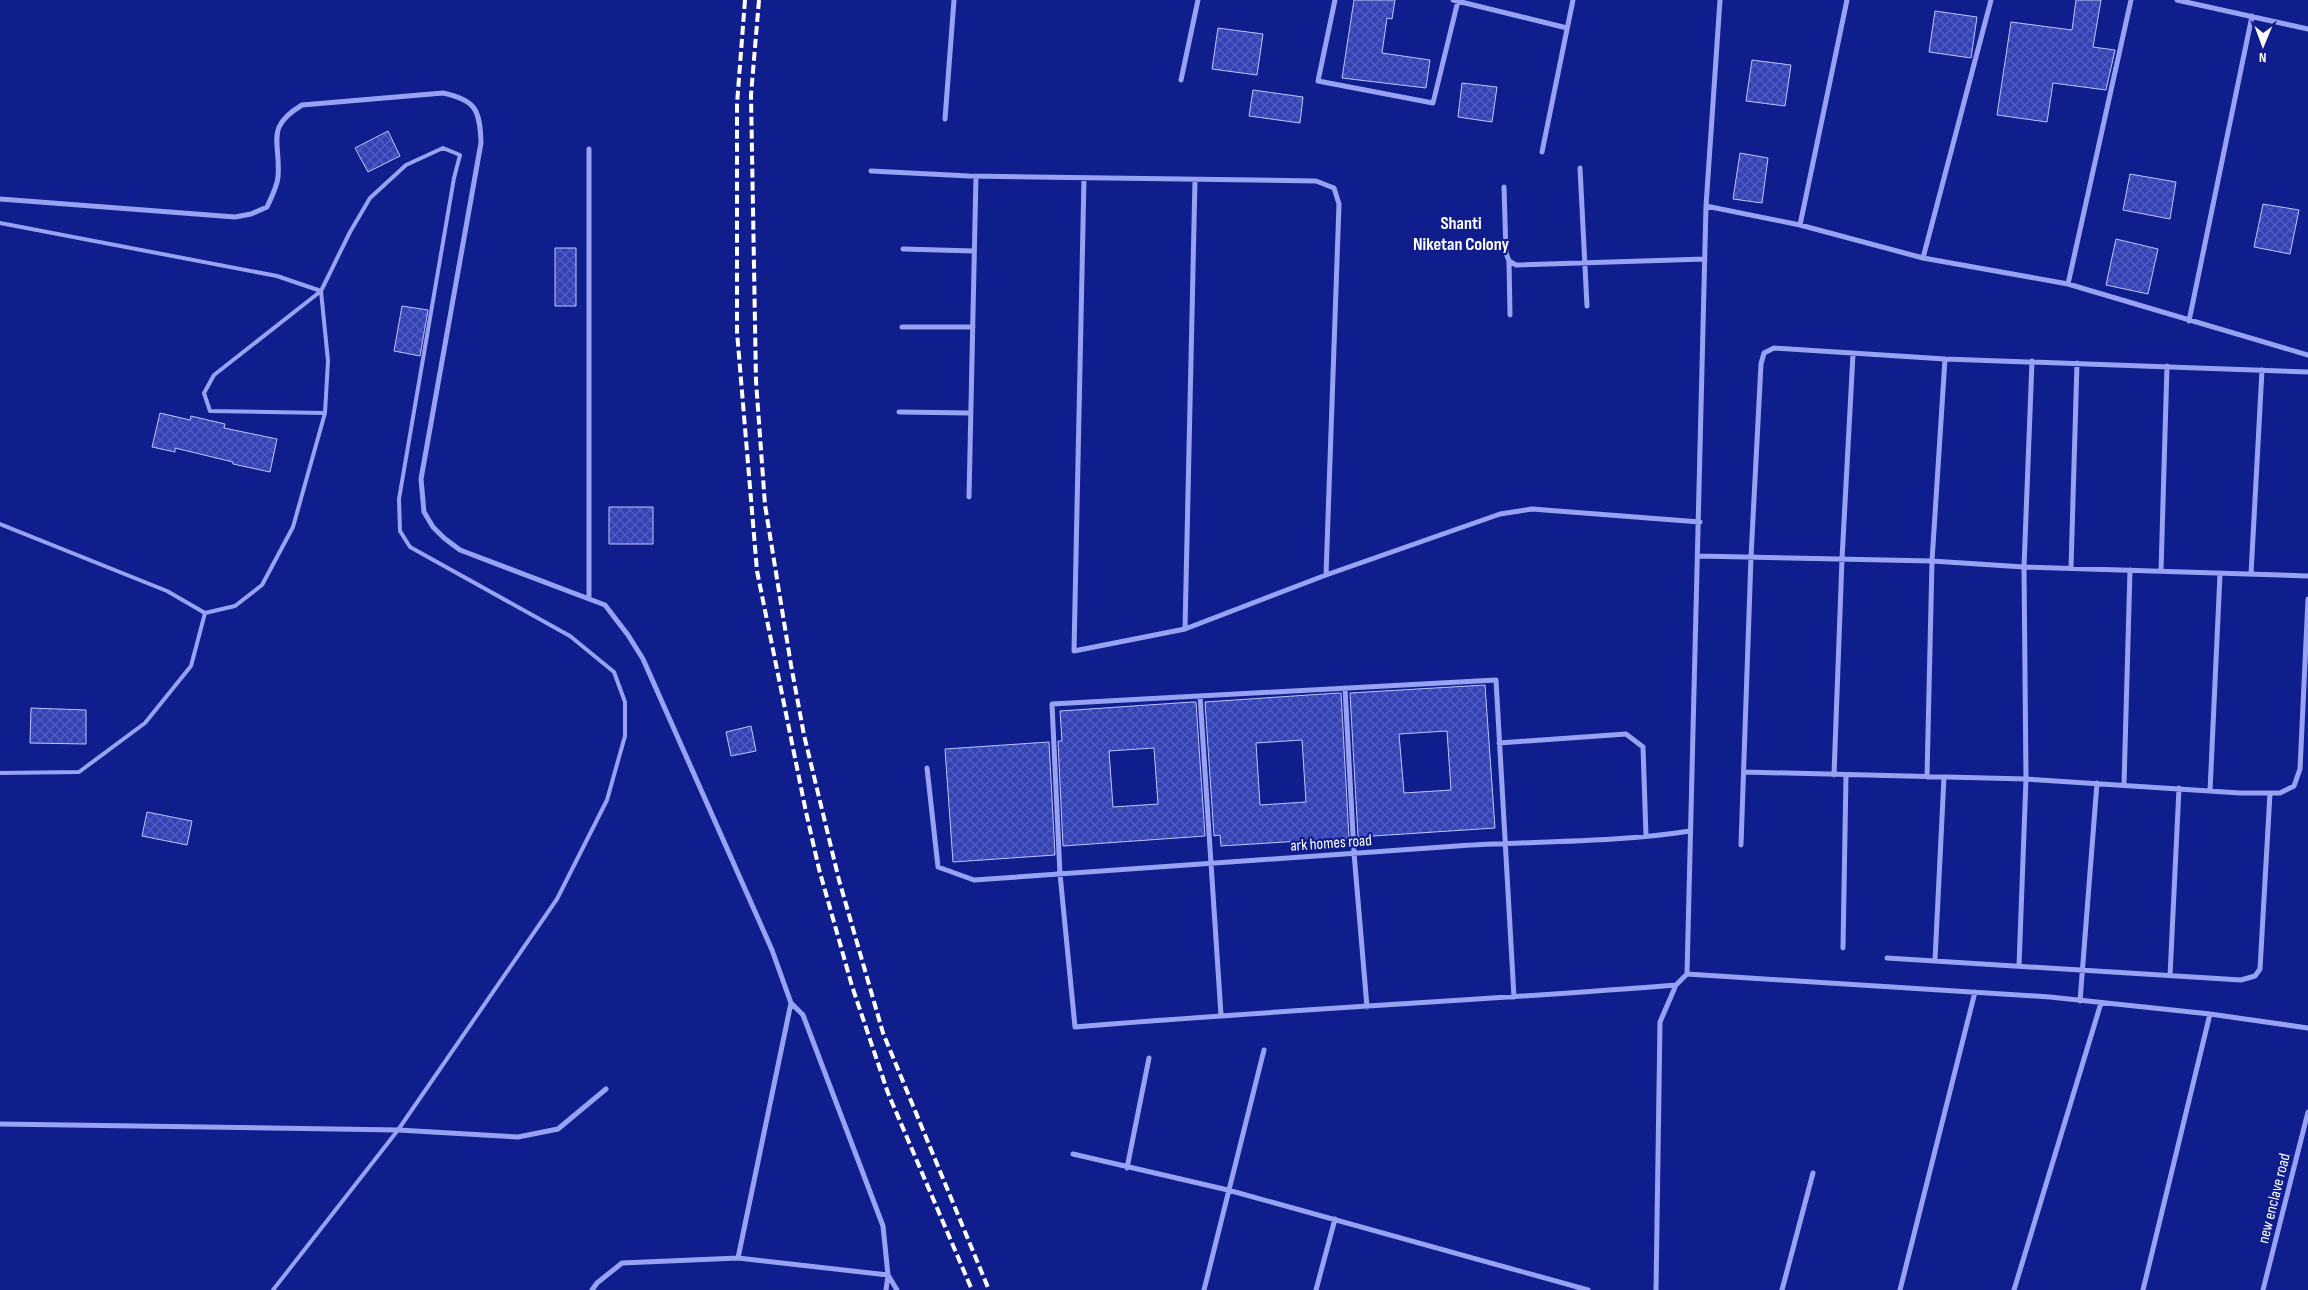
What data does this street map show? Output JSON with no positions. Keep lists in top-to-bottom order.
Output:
{
  "streets": {
    "street": ["ark homes road", "new enclave road"]
  },
  "districts": ["Shanti Niketan Colony"],
  "north": "bottom"
}
